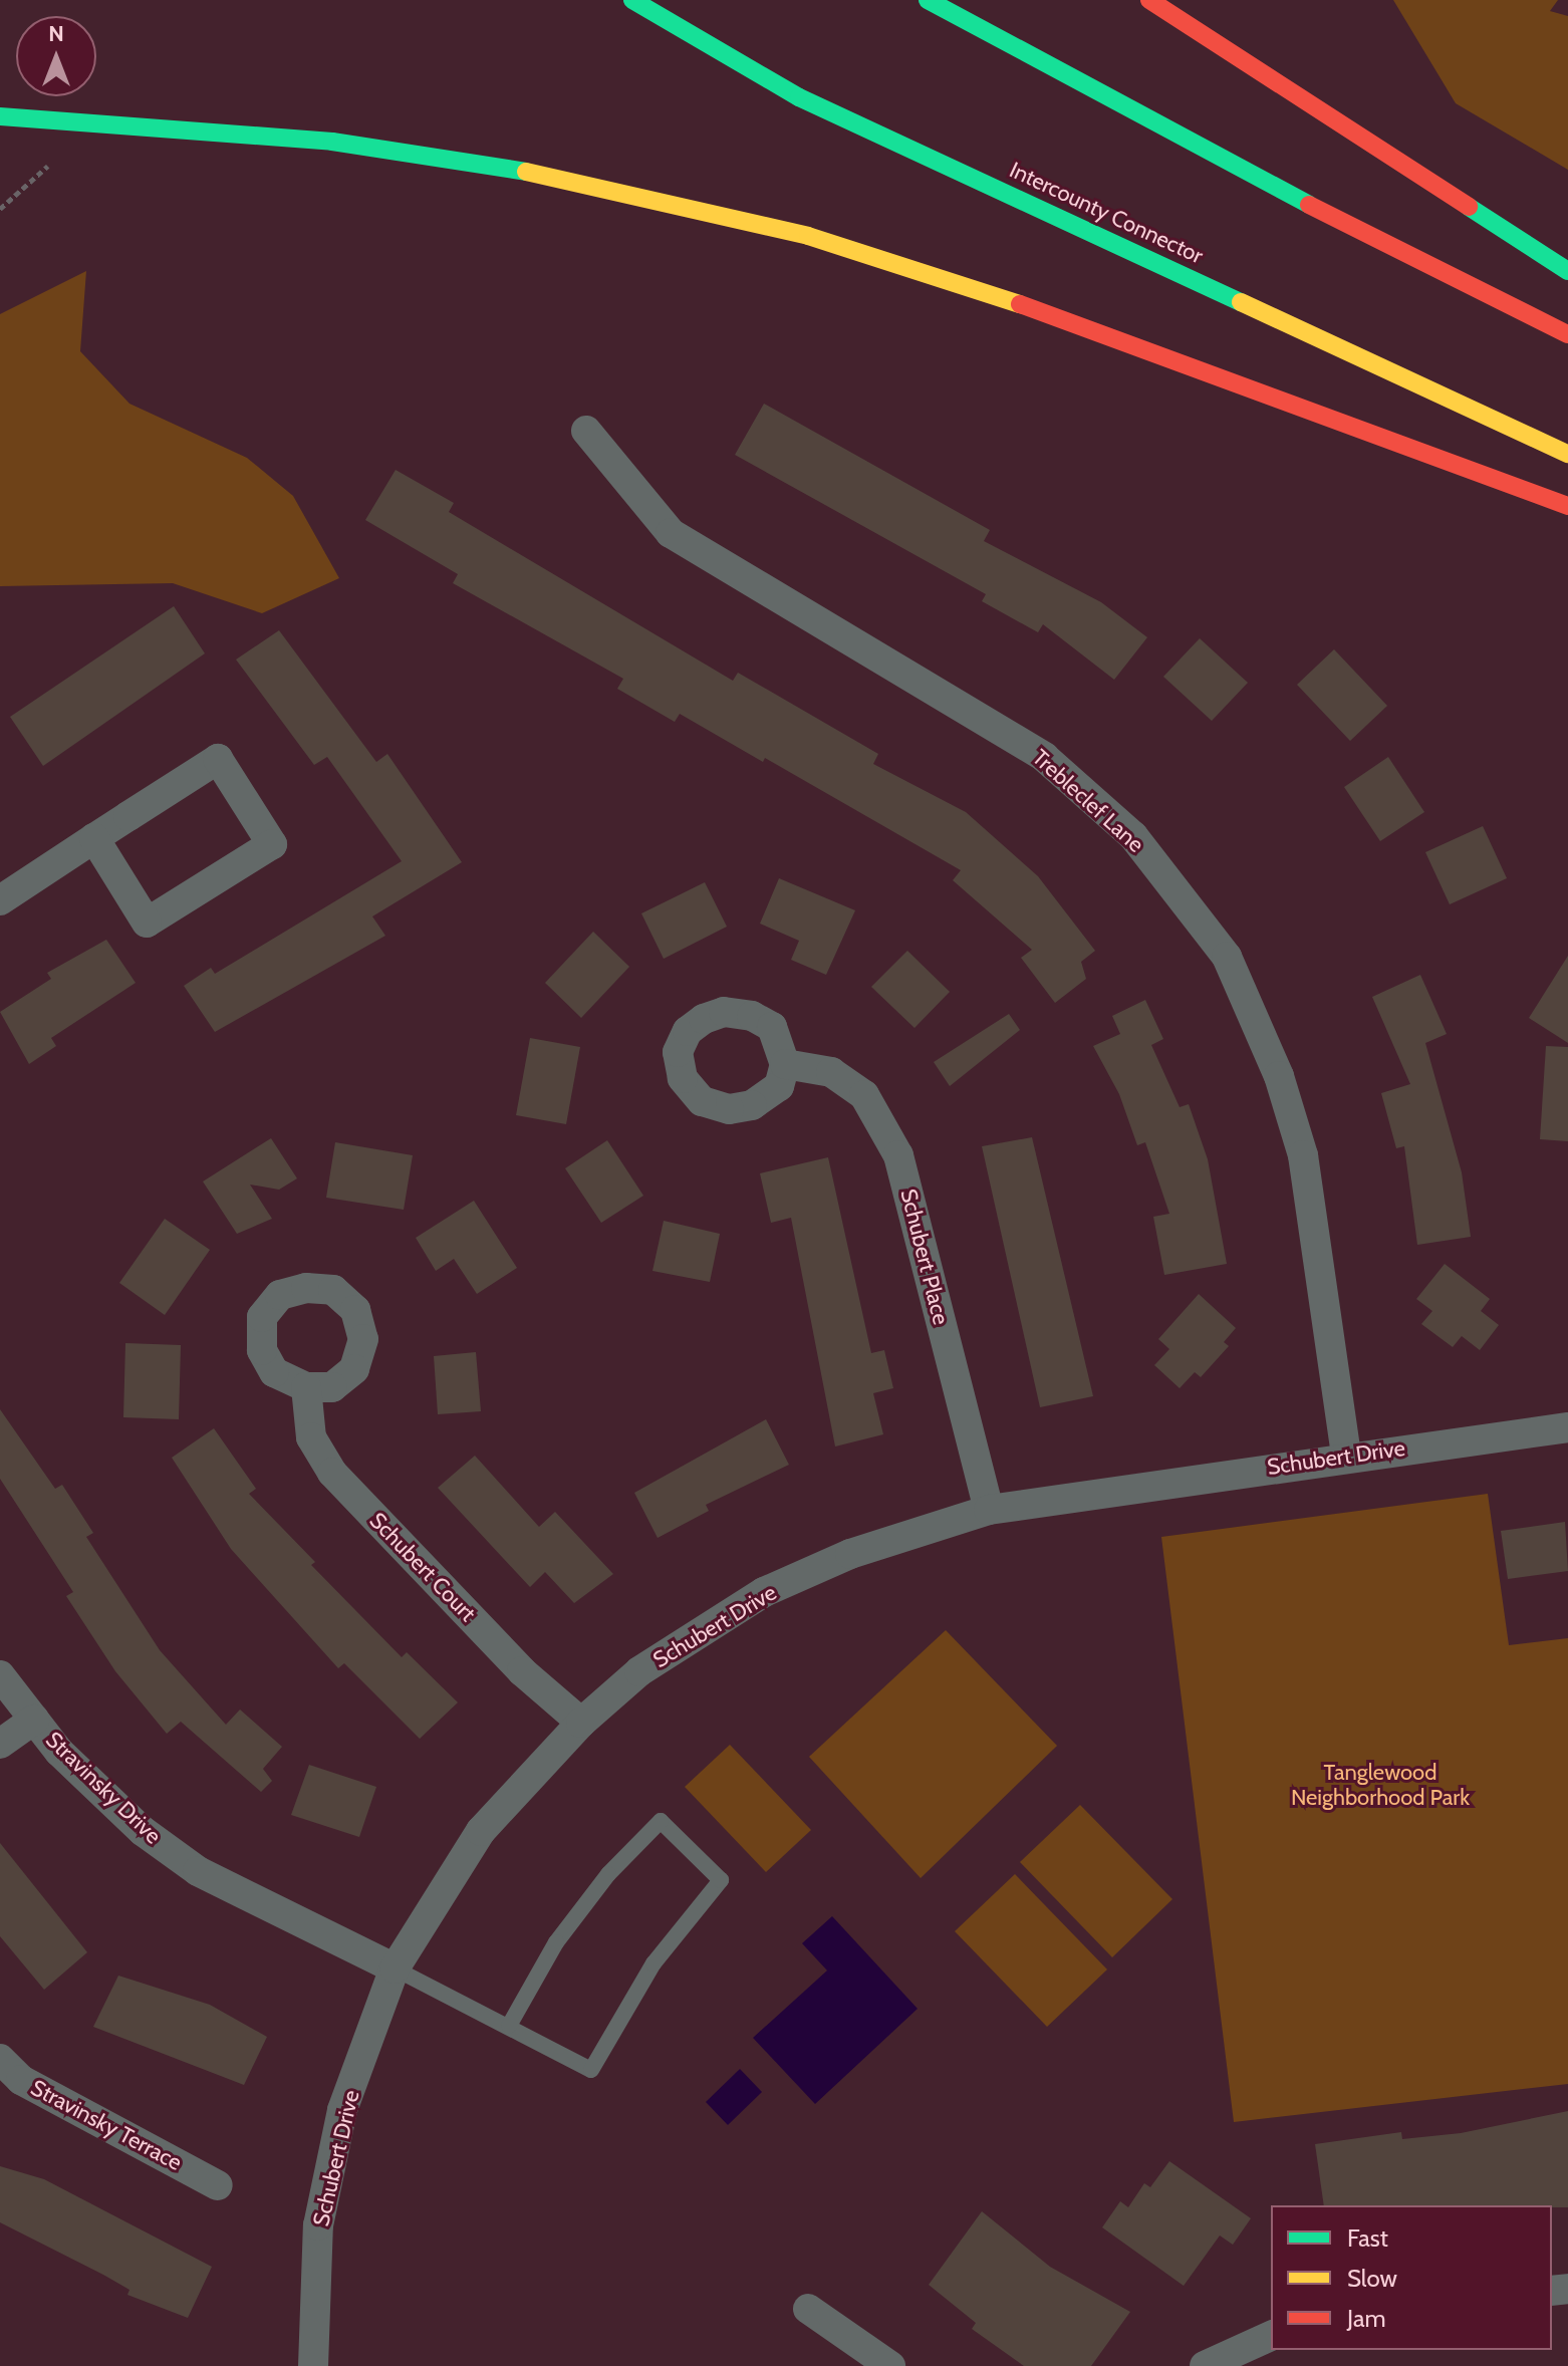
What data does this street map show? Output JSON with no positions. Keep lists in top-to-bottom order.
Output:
{
  "streets": {
    "highway": ["Intercounty Connector"],
    "street": [
      "Trebleclef Lane",
      "Schubert Place",
      "Schubert Drive",
      "Schubert Court",
      "Stravinsky Drive",
      "Stravinsky Terrace"
    ]
  },
  "crossings": [
    ["Trebleclef Lane", "Schubert Drive"],
    ["Schubert Place", "Schubert Drive"],
    ["Schubert Drive", "Schubert Court"],
    ["Schubert Drive", "Stravinsky Drive"]
  ],
  "parks": ["Tanglewood Neighborhood Park"],
  "legend": ["Fast", "Slow", "Jam"],
  "north": "top"
}
